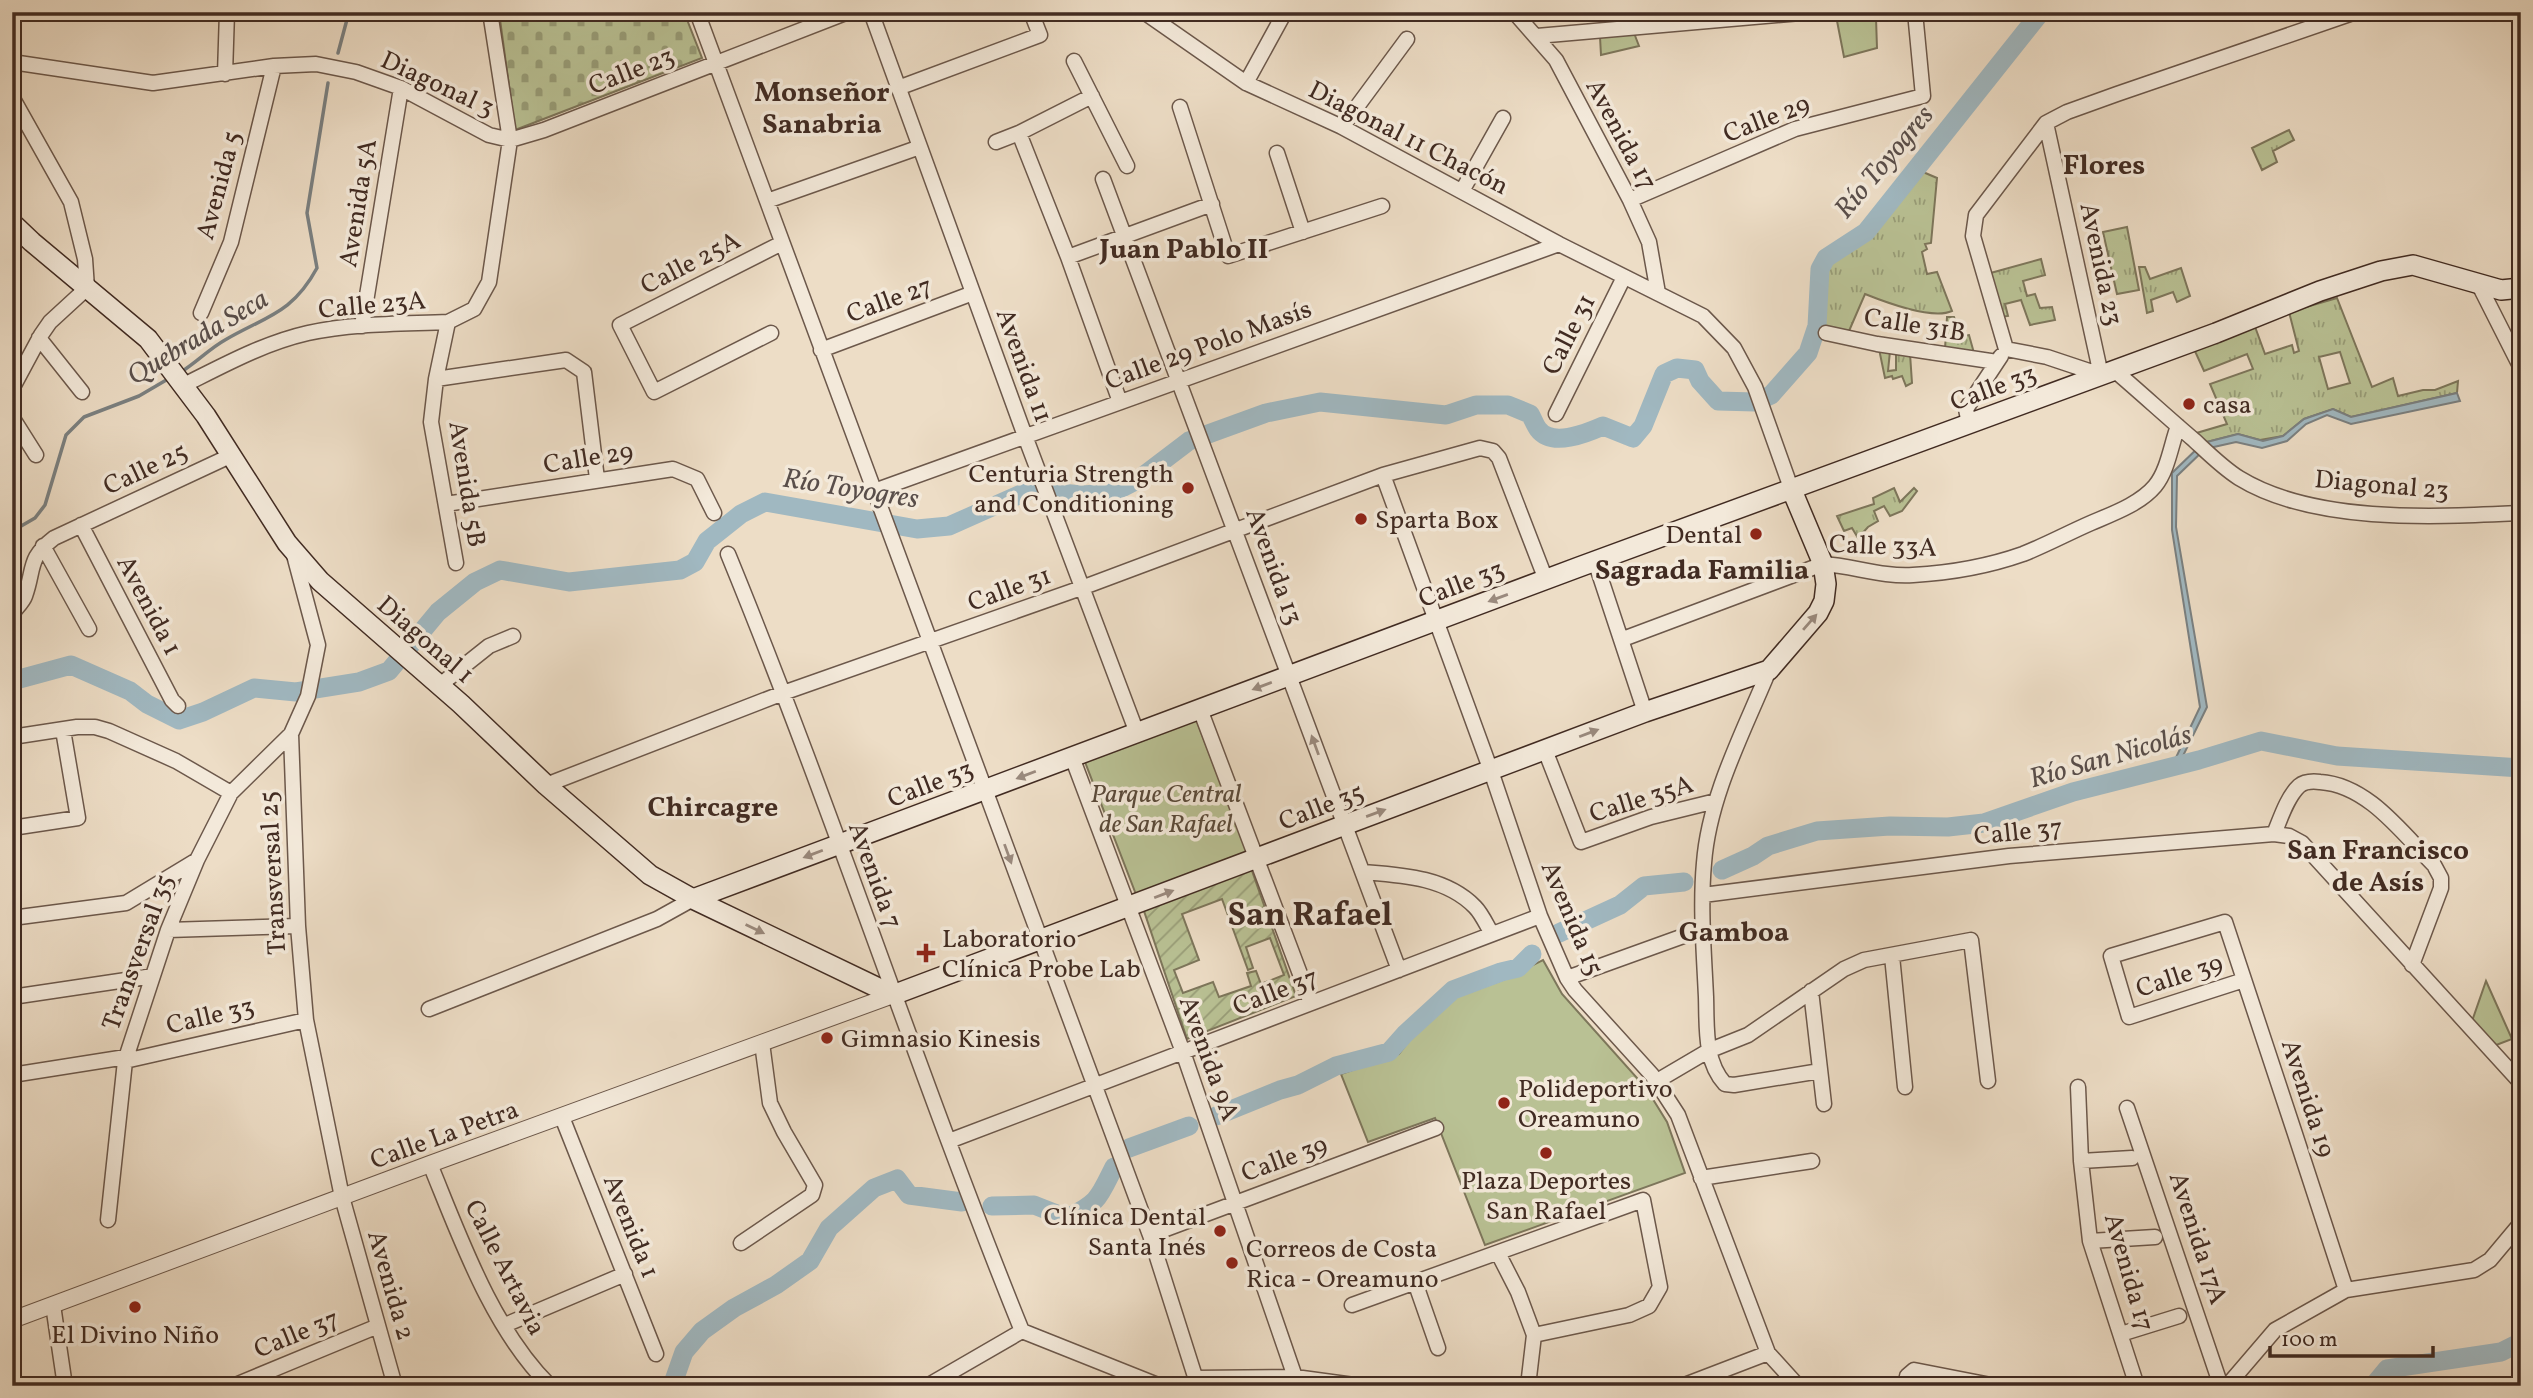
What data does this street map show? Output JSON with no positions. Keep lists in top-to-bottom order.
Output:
{
  "streets": {
    "main road": ["Calle 33", "Diagonal 1", "Calle 35"],
    "street": [
      "Calle 23",
      "Diagonal 3",
      "Calle 29",
      "Avenida 17",
      "Diagonal 11 Chacón",
      "Avenida 5",
      "Avenida 5A",
      "Calle 25A",
      "Avenida 23",
      "Calle 27",
      "Calle 23A",
      "Calle 31B",
      "Calle 31",
      "Calle 29 Polo Masís",
      "Avenida 11",
      "Calle 25",
      "Avenida 5B",
      "Diagonal 23",
      "Calle 33A",
      "Avenida 13",
      "Avenida 1",
      "Calle 35A",
      "Calle 37",
      "Transversal 25",
      "Avenida 7",
      "Avenida 15",
      "Transversal 35",
      "Calle 39",
      "Avenida 9A",
      "Avenida 19",
      "Calle La Petra",
      "Avenida 17A",
      "Calle Artavia",
      "Avenida 2"
    ]
  },
  "crossings": [
    ["Calle 23", "Diagonal 3"],
    ["Diagonal 3", "Avenida 5"],
    ["Diagonal 3", "Avenida 5A"],
    ["Calle 29", "Avenida 17"],
    ["Calle 29", "Avenida 5B"],
    ["Avenida 17", "Diagonal 11 Chacón"],
    ["Diagonal 11 Chacón", "Calle 31"],
    ["Diagonal 11 Chacón", "Calle 29 Polo Masís"],
    ["Diagonal 11 Chacón", "Calle 33"],
    ["Avenida 5A", "Calle 23A"],
    ["Avenida 23", "Calle 33"],
    ["Avenida 23", "Diagonal 23"],
    ["Calle 27", "Avenida 11"],
    ["Calle 23A", "Avenida 5B"],
    ["Calle 23A", "Diagonal 1"],
    ["Calle 31", "Avenida 11"],
    ["Calle 31", "Calle 33"],
    ["Calle 31", "Avenida 13"],
    ["Calle 31", "Diagonal 1"],
    ["Calle 31", "Avenida 7"],
    ["Calle 31", "Avenida 15"],
    ["Calle 29 Polo Masís", "Avenida 11"],
    ["Calle 29 Polo Masís", "Avenida 13"],
    ["Avenida 11", "Calle 33"],
    ["Calle 33", "Diagonal 23"],
    ["Calle 33", "Avenida 13"],
    ["Calle 33", "Diagonal 1"],
    ["Calle 33", "Transversal 25"],
    ["Calle 33", "Avenida 7"],
    ["Calle 33", "Avenida 15"],
    ["Calle 33", "Transversal 35"],
    ["Calle 33", "Avenida 9A"],
    ["Calle 25", "Avenida 1"],
    ["Calle 25", "Diagonal 1"],
    ["Diagonal 23", "Calle 33A"],
    ["Avenida 13", "Calle 35"],
    ["Avenida 13", "Calle 37"],
    ["Avenida 1", "Calle La Petra"],
    ["Diagonal 1", "Calle 35"],
    ["Diagonal 1", "Transversal 25"],
    ["Diagonal 1", "Avenida 7"],
    ["Diagonal 1", "Calle La Petra"],
    ["Calle 35A", "Calle 35"],
    ["Calle 35", "Avenida 7"],
    ["Calle 35", "Avenida 15"],
    ["Calle 35", "Avenida 9A"],
    ["Calle 35", "Calle La Petra"],
    ["Calle 37", "Avenida 7"],
    ["Calle 37", "Avenida 15"],
    ["Calle 37", "Avenida 9A"],
    ["Calle 37", "Avenida 2"],
    ["Transversal 25", "Transversal 35"],
    ["Transversal 25", "Calle La Petra"],
    ["Transversal 25", "Avenida 2"],
    ["Avenida 7", "Calle La Petra"],
    ["Calle 39", "Avenida 9A"],
    ["Calle 39", "Avenida 19"],
    ["Calle La Petra", "Calle Artavia"],
    ["Calle La Petra", "Avenida 2"]
  ],
  "one_way": ["Calle 35"],
  "districts": [
    "Monseñor Sanabria",
    "Flores",
    "Juan Pablo II",
    "Sagrada Familia",
    "Chircagre",
    "San Francisco de Asís",
    "San Rafael",
    "Gamboa"
  ],
  "water": ["Río Toyogres", "Quebrada Seca", "Río San Nicolás"],
  "parks": ["Parque Central de San Rafael"],
  "places": {
    "other": [
      "casa",
      "Centuria Strength and Conditioning",
      "Sparta Box",
      "Dental",
      "Gimnasio Kinesis",
      "Polideportivo Oreamuno",
      "Plaza Deportes San Rafael",
      "Clínica Dental Santa Inés",
      "Correos de Costa Rica - Oreamuno",
      "El Divino Niño"
    ],
    "health": ["Laboratorio Clínica Probe Lab"]
  },
  "scale_bar": "100 m"
}
